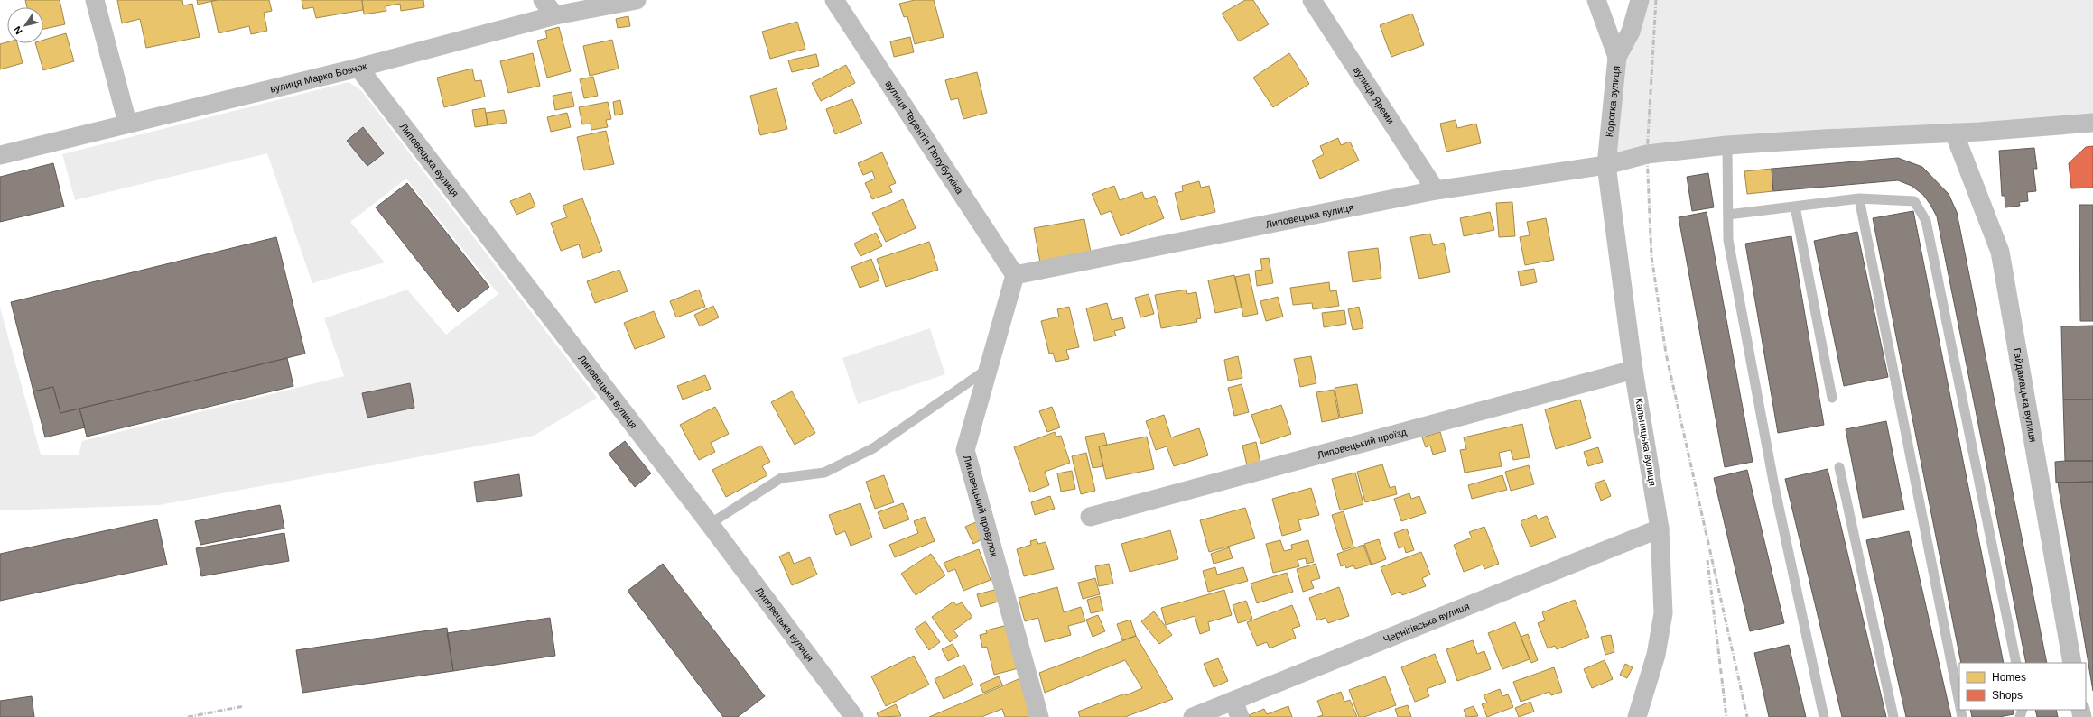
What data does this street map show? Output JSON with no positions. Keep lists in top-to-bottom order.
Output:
{
  "streets": {
    "street": [
      "вулиця Марко Вовчок",
      "вулиця Яреми",
      "Коротка вулиця",
      "вулиця Терентія Полубуткіна",
      "Липовецька вулиця",
      "Гайдамацька вулиця",
      "Кальницька вулиця",
      "Липовецький проїзд",
      "Липовецький провулок",
      "Чернігівська вулиця"
    ]
  },
  "crossings": [
    ["вулиця Марко Вовчок", "Липовецька вулиця"],
    ["вулиця Яреми", "Липовецька вулиця"],
    ["Коротка вулиця", "Липовецька вулиця"],
    ["Коротка вулиця", "Кальницька вулиця"],
    ["вулиця Терентія Полубуткіна", "Липовецька вулиця"],
    ["вулиця Терентія Полубуткіна", "Липовецький провулок"],
    ["Липовецька вулиця", "Гайдамацька вулиця"],
    ["Липовецька вулиця", "Кальницька вулиця"],
    ["Липовецька вулиця", "Липовецький провулок"],
    ["Кальницька вулиця", "Липовецький проїзд"],
    ["Кальницька вулиця", "Чернігівська вулиця"]
  ],
  "legend": ["Homes", "Shops"],
  "north": "bottom left"
}
